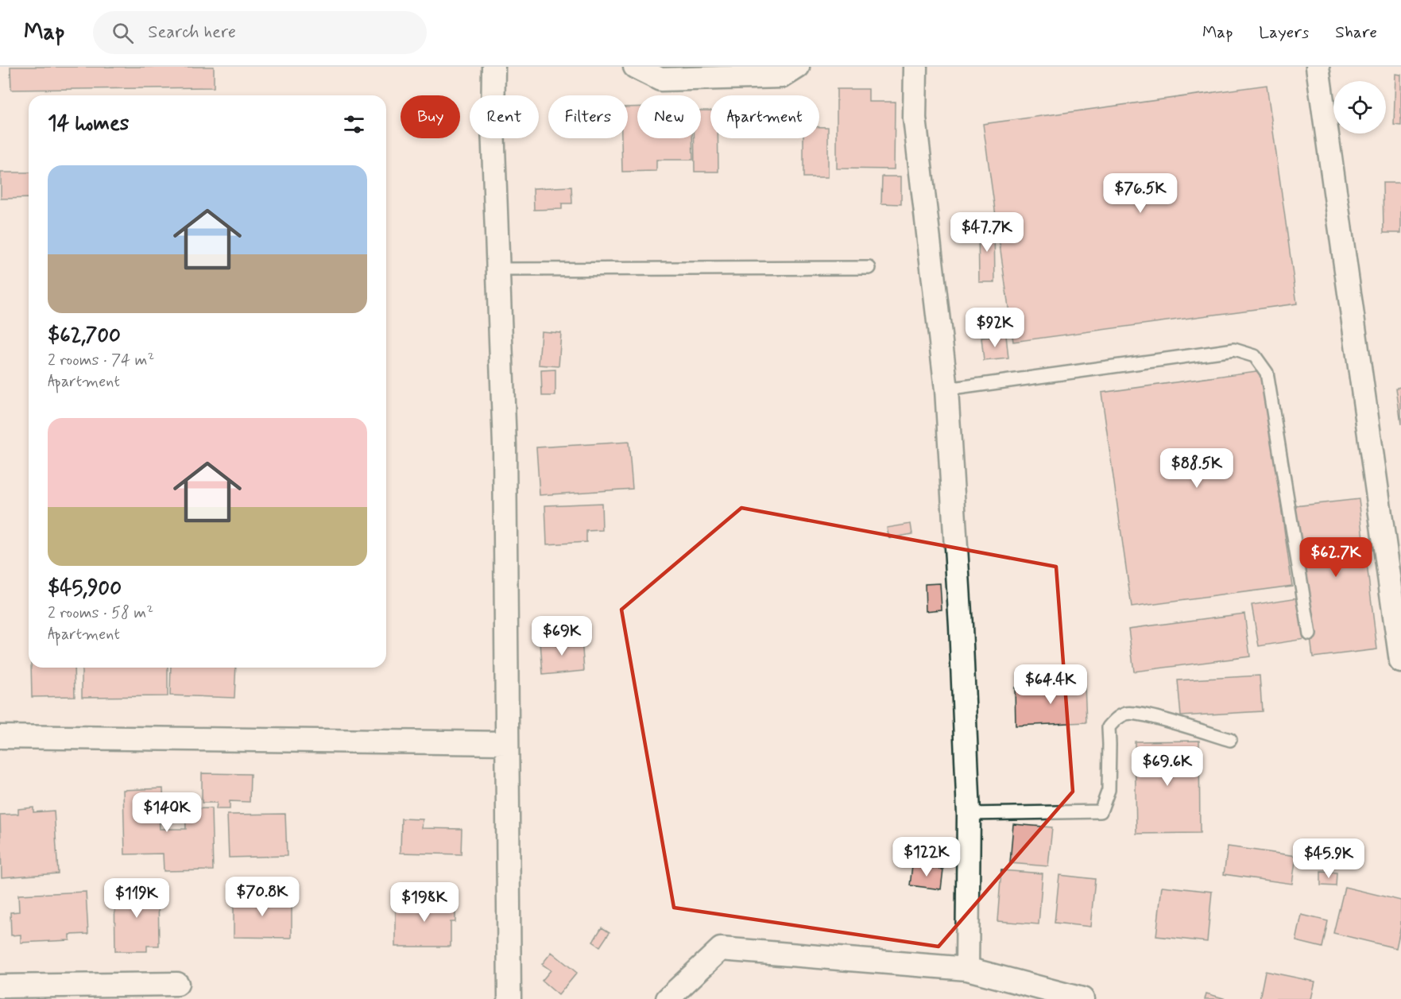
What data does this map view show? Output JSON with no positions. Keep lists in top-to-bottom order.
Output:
{
  "page": {
    "header": "Map",
    "search": "Search here",
    "nav": ["Map", "Layers", "Share"],
    "chip": [
      "Buy",
      "Rent",
      "Filters",
      "New",
      "Apartment"
    ],
    "heading": "14 homes",
    "list": [
      {
        "name": "$62,700",
        "note": "2 rooms · 74 m² · Apartment"
      },
      {
        "name": "$45,900",
        "note": "2 rooms · 58 m² · Apartment"
      }
    ],
    "price": [
      "$76.5K",
      "$47.7K",
      "$92K",
      "$88.5K",
      "$62.7K",
      "$69K",
      "$64.4K",
      "$69.6K",
      "$140K",
      "$122K",
      "$45.9K",
      "$70.8K",
      "$119K",
      "$198K"
    ]
  }
}
